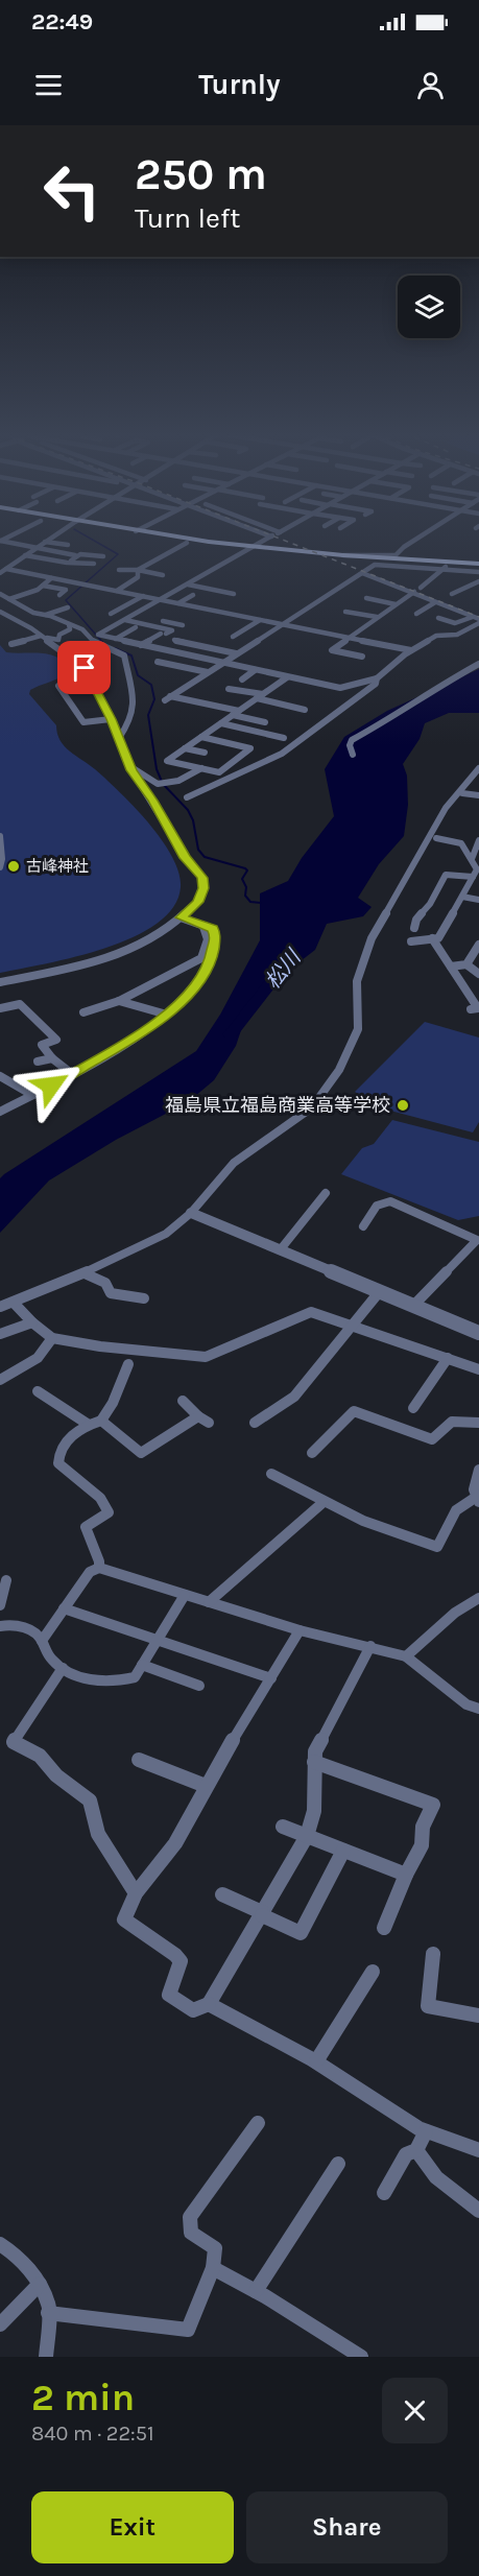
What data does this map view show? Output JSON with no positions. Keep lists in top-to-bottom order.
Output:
{
  "water": ["松川"],
  "places": ["古峰神社", "福島県立福島商業高等学校"],
  "page": {
    "status": "22:49",
    "header": "Turnly",
    "turn": ["250 m", "Turn left"],
    "heading": ["2 min", "840 m · 22:51"],
    "buttons": ["Exit", "Share"]
  }
}
